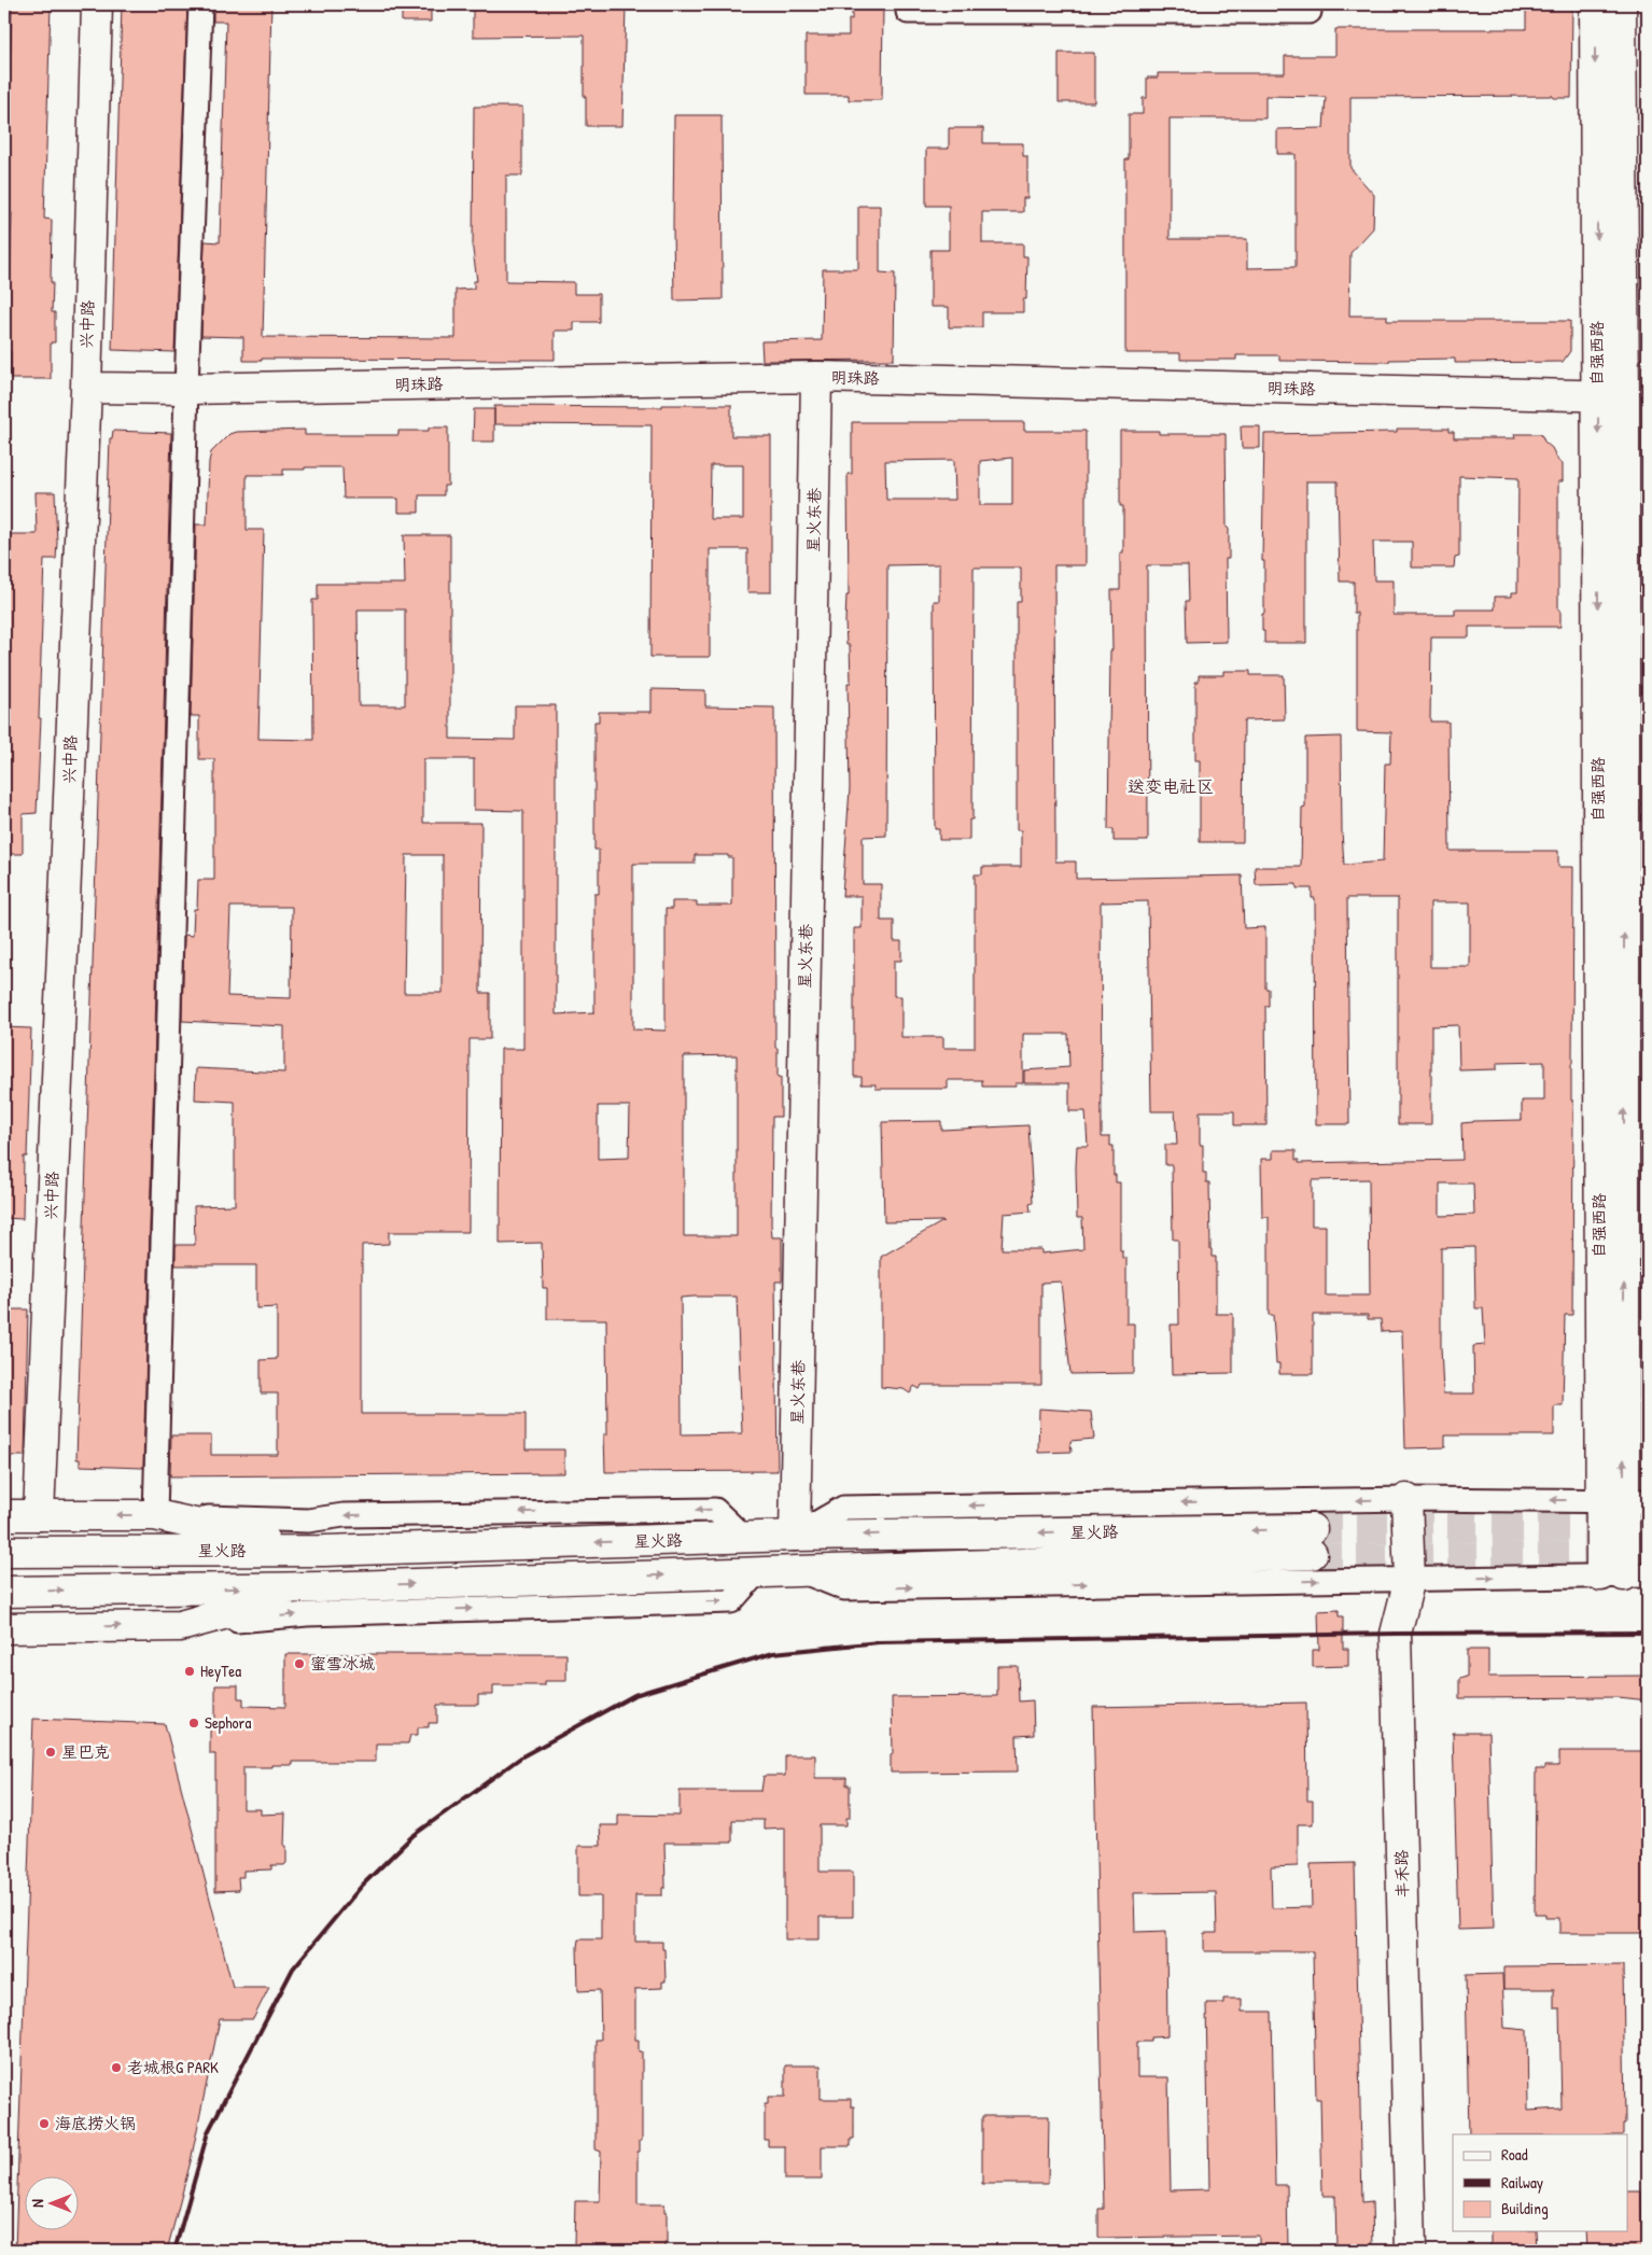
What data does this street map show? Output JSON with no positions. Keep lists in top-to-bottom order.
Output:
{
  "streets": {
    "main road": [
      "兴中路",
      "自强西路",
      "明珠路",
      "星火东巷",
      "星火路",
      "丰禾路"
    ]
  },
  "crossings": [
    ["兴中路", "明珠路"],
    ["自强西路", "明珠路"],
    ["明珠路", "星火东巷"],
    ["星火东巷", "星火路"]
  ],
  "districts": ["送变电社区"],
  "places": [
    "蜜雪冰城",
    "HeyTea",
    "Sephora",
    "星巴克",
    "老城根G PARK",
    "海底捞火锅"
  ],
  "legend": ["Road", "Railway", "Building"],
  "north": "left"
}
